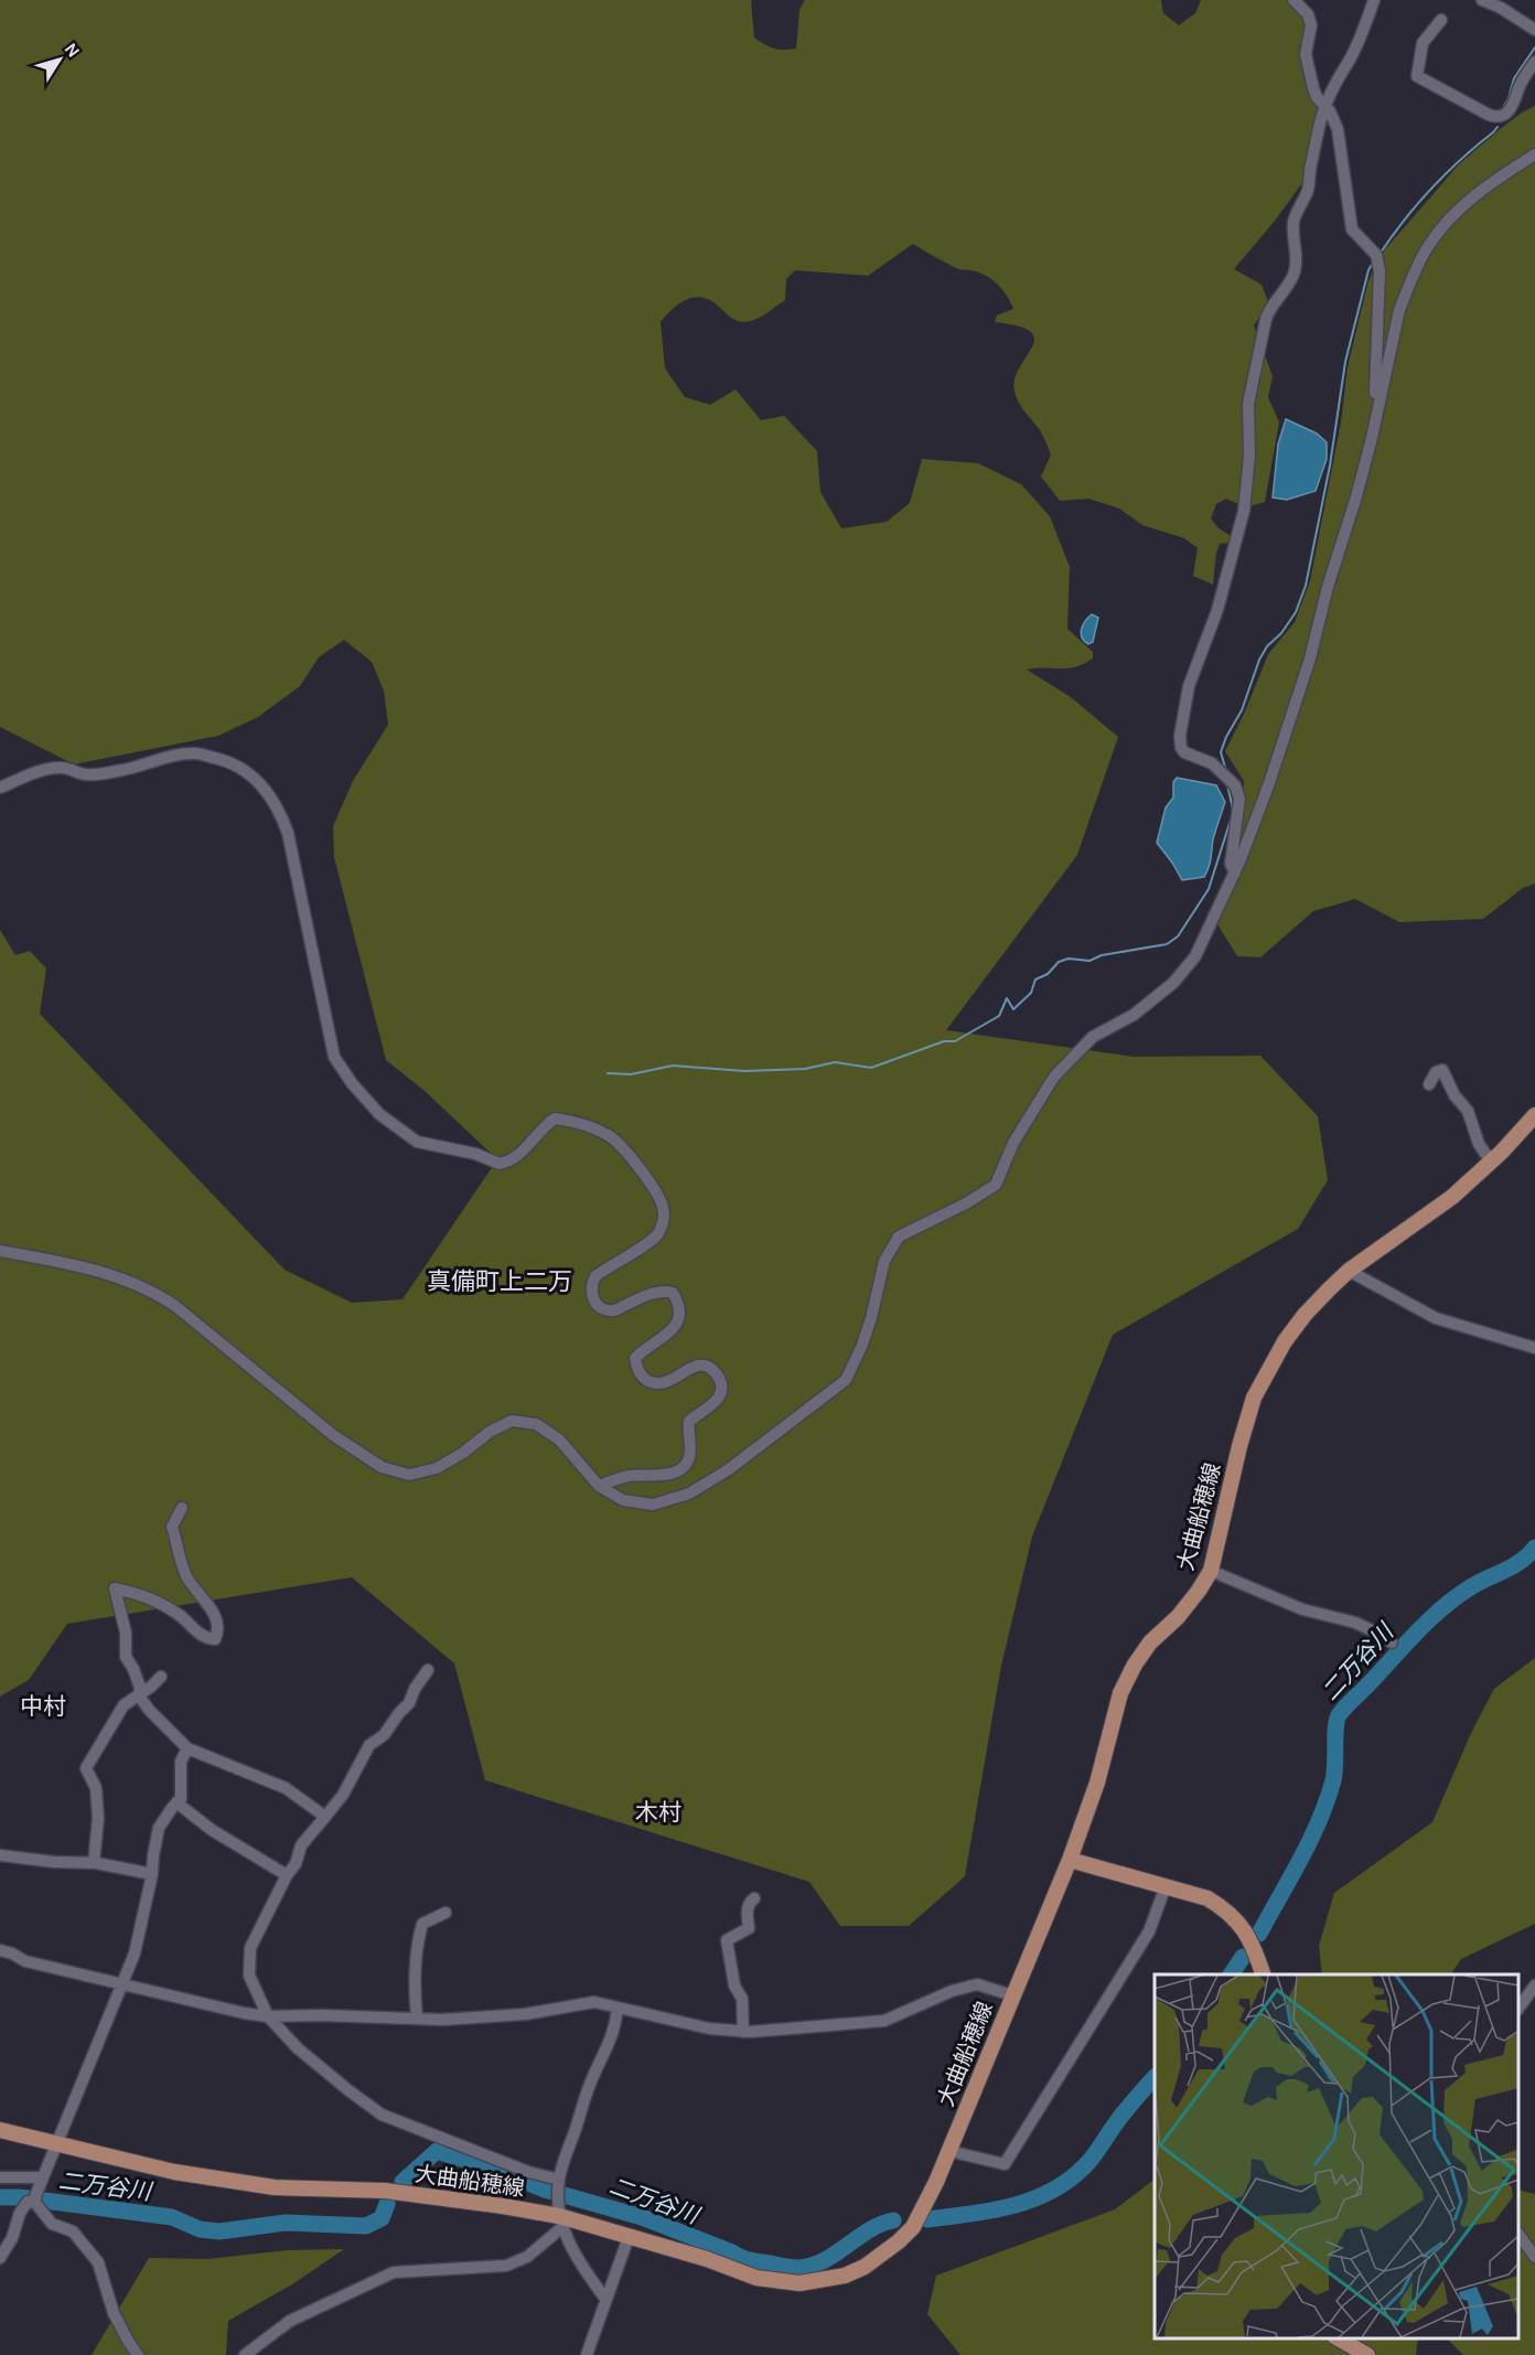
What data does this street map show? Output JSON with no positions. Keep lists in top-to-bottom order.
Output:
{
  "streets": {
    "main road": ["大曲船穂線"]
  },
  "districts": ["真備町上二万", "中村", "木村"],
  "water": ["二万谷川"],
  "north": "top right"
}
